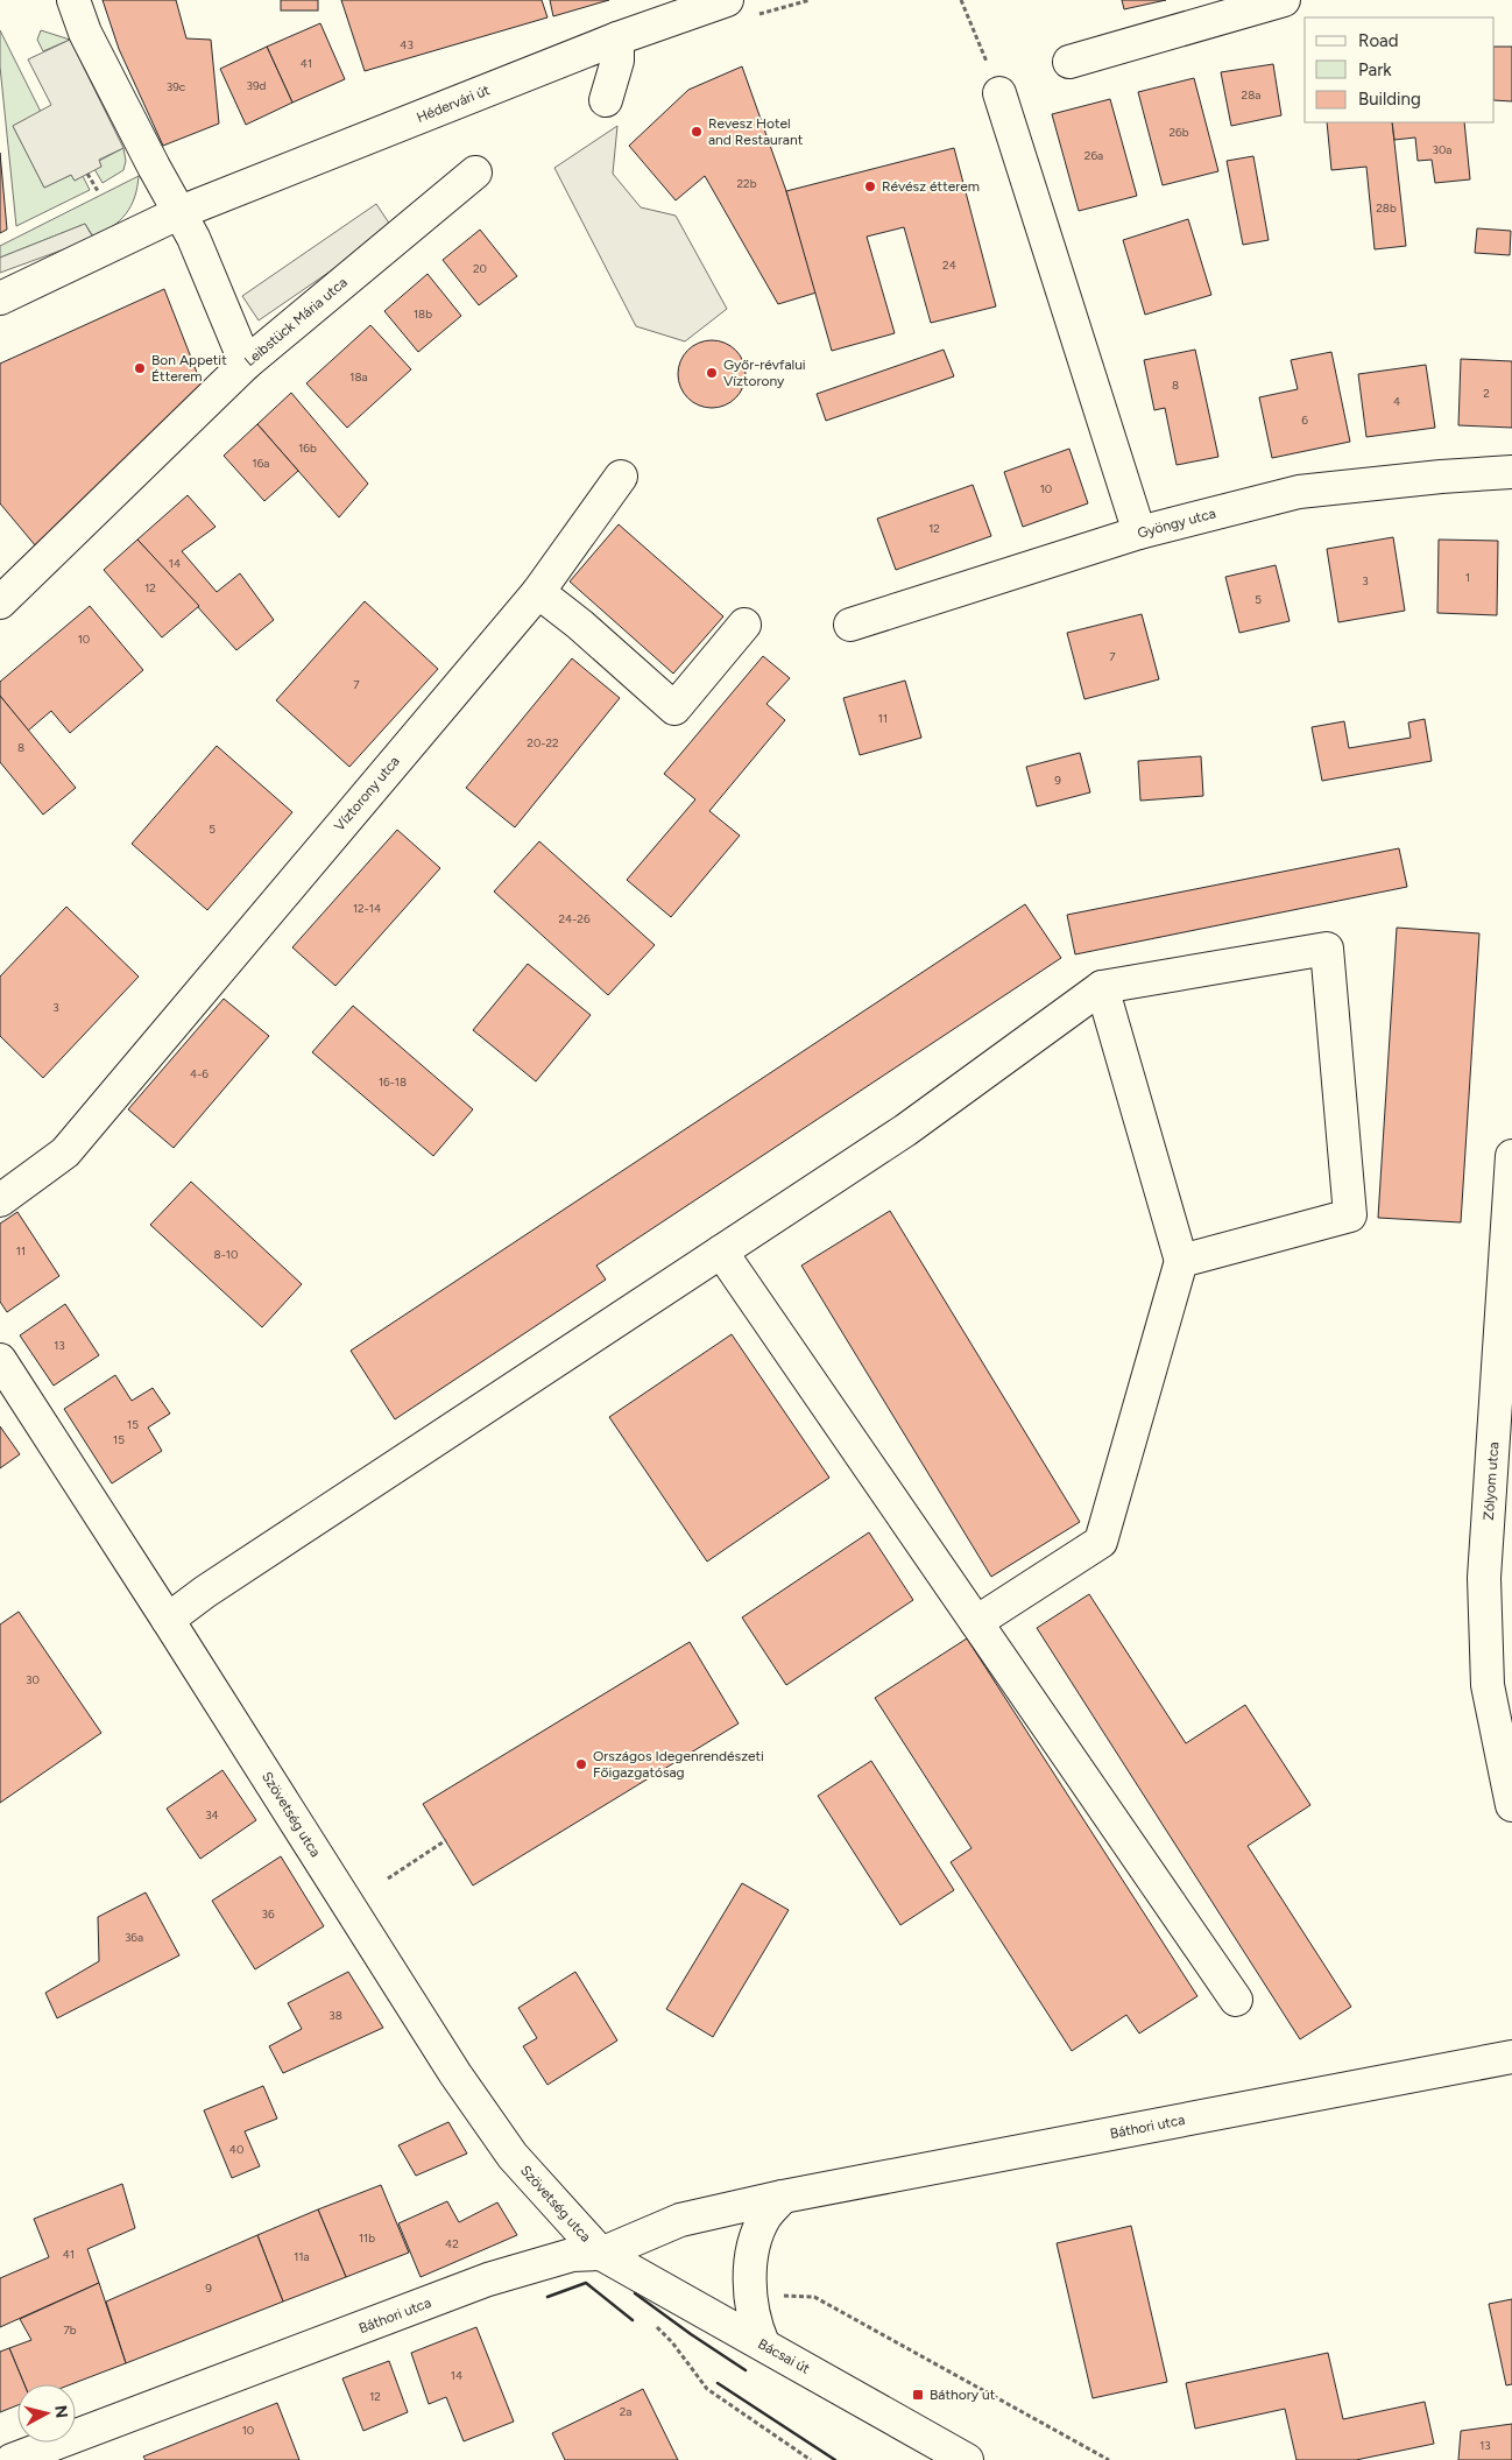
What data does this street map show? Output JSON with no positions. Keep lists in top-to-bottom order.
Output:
{
  "streets": {
    "street": [
      "Hédervári út",
      "Leibstück Mária utca",
      "Gyöngy utca",
      "Víztorony utca",
      "Zólyom utca",
      "Szövetség utca",
      "Báthori utca",
      "Bácsai út"
    ]
  },
  "crossings": [
    ["Szövetség utca", "Báthori utca"],
    ["Szövetség utca", "Bácsai út"],
    ["Báthori utca", "Bácsai út"]
  ],
  "places": {
    "other": [
      "Revesz Hotel and Restaurant",
      "Révész étterem",
      "Bon Appetit Étterem",
      "Győr-révfalui Víztorony",
      "Országos Idegenrendészeti Főigazgatósag"
    ],
    "transit": ["Báthory út"]
  },
  "house_numbers": [
    "43",
    "41",
    "39d",
    "39c",
    "28a",
    "26b",
    "30a",
    "26a",
    "22b",
    "28b",
    "24",
    "20",
    "18b",
    "18a",
    "8",
    "2",
    "4",
    "6",
    "16b",
    "16a",
    "10",
    "12",
    "14",
    "1",
    "3",
    "12",
    "5",
    "10",
    "7",
    "7",
    "11",
    "20-22",
    "8",
    "9",
    "5",
    "12-14",
    "24-26",
    "3",
    "4-6",
    "16-18",
    "11",
    "8-10",
    "13",
    "15",
    "15",
    "30",
    "34",
    "36",
    "36a",
    "38",
    "40",
    "11b",
    "42",
    "41",
    "11a",
    "9",
    "7b",
    "14",
    "12",
    "2a",
    "10",
    "13"
  ],
  "legend": ["Road", "Park", "Building"],
  "north": "right"
}
